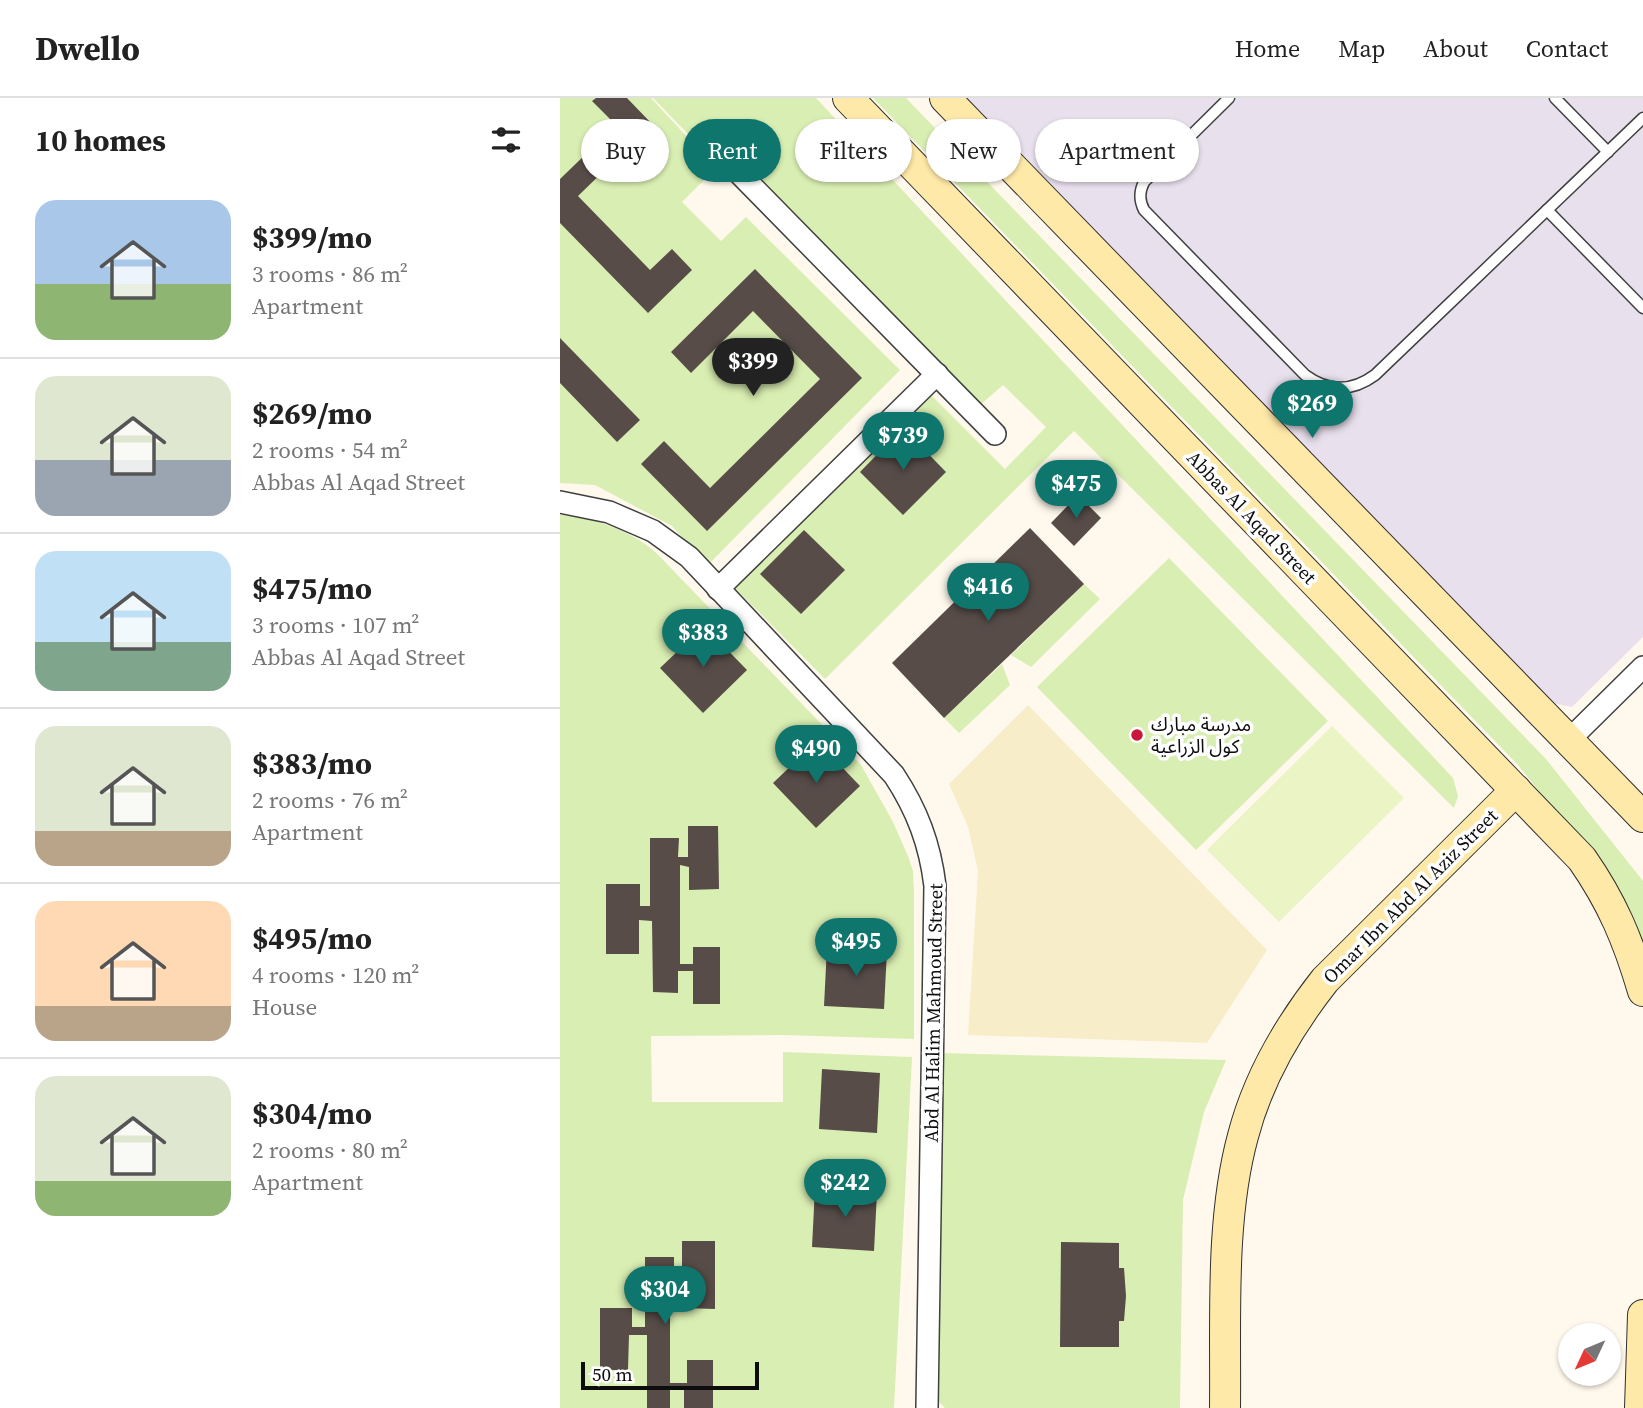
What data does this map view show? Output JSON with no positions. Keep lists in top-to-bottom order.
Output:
{
  "streets": {
    "street": ["Abbas Al Aqad Street", "Omar Ibn Abd Al Aziz Street", "Abd Al Halim Mahmoud Street"]
  },
  "crossings": [
    ["Abbas Al Aqad Street", "Omar Ibn Abd Al Aziz Street"]
  ],
  "places": ["مدرسة مبارك كول الزراعية"],
  "scale_bar": "50 m",
  "north": "bottom left",
  "page": {
    "header": "Dwello",
    "nav": [
      "Home",
      "Map",
      "About",
      "Contact"
    ],
    "heading": "10 homes",
    "chip": [
      "Buy",
      "Rent",
      "Filters",
      "New",
      "Apartment"
    ],
    "list": [
      {
        "name": "$399/mo",
        "note": "3 rooms · 86 m² · Apartment"
      },
      {
        "name": "$269/mo",
        "note": "2 rooms · 54 m² · Abbas Al Aqad Street"
      },
      {
        "name": "$475/mo",
        "note": "3 rooms · 107 m² · Abbas Al Aqad Street"
      },
      {
        "name": "$383/mo",
        "note": "2 rooms · 76 m² · Apartment"
      },
      {
        "name": "$495/mo",
        "note": "4 rooms · 120 m² · House"
      },
      {
        "name": "$304/mo",
        "note": "2 rooms · 80 m² · Apartment"
      }
    ],
    "price": [
      "$399",
      "$269",
      "$739",
      "$475",
      "$416",
      "$383",
      "$490",
      "$495",
      "$242",
      "$304"
    ],
    "scale": "50 m"
  }
}
